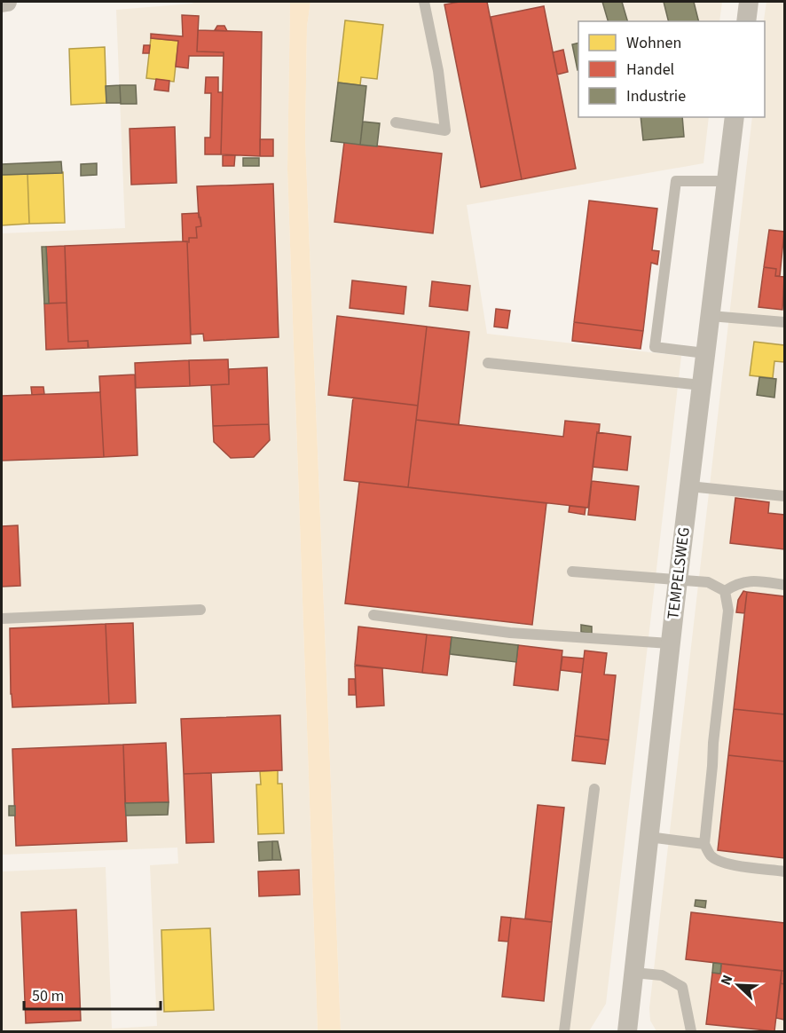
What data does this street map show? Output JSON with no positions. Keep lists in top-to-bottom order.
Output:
{
  "streets": {
    "street": ["TEMPELSWEG"]
  },
  "legend": ["Wohnen", "Handel", "Industrie"],
  "scale_bar": "50 m",
  "north": "top left"
}
